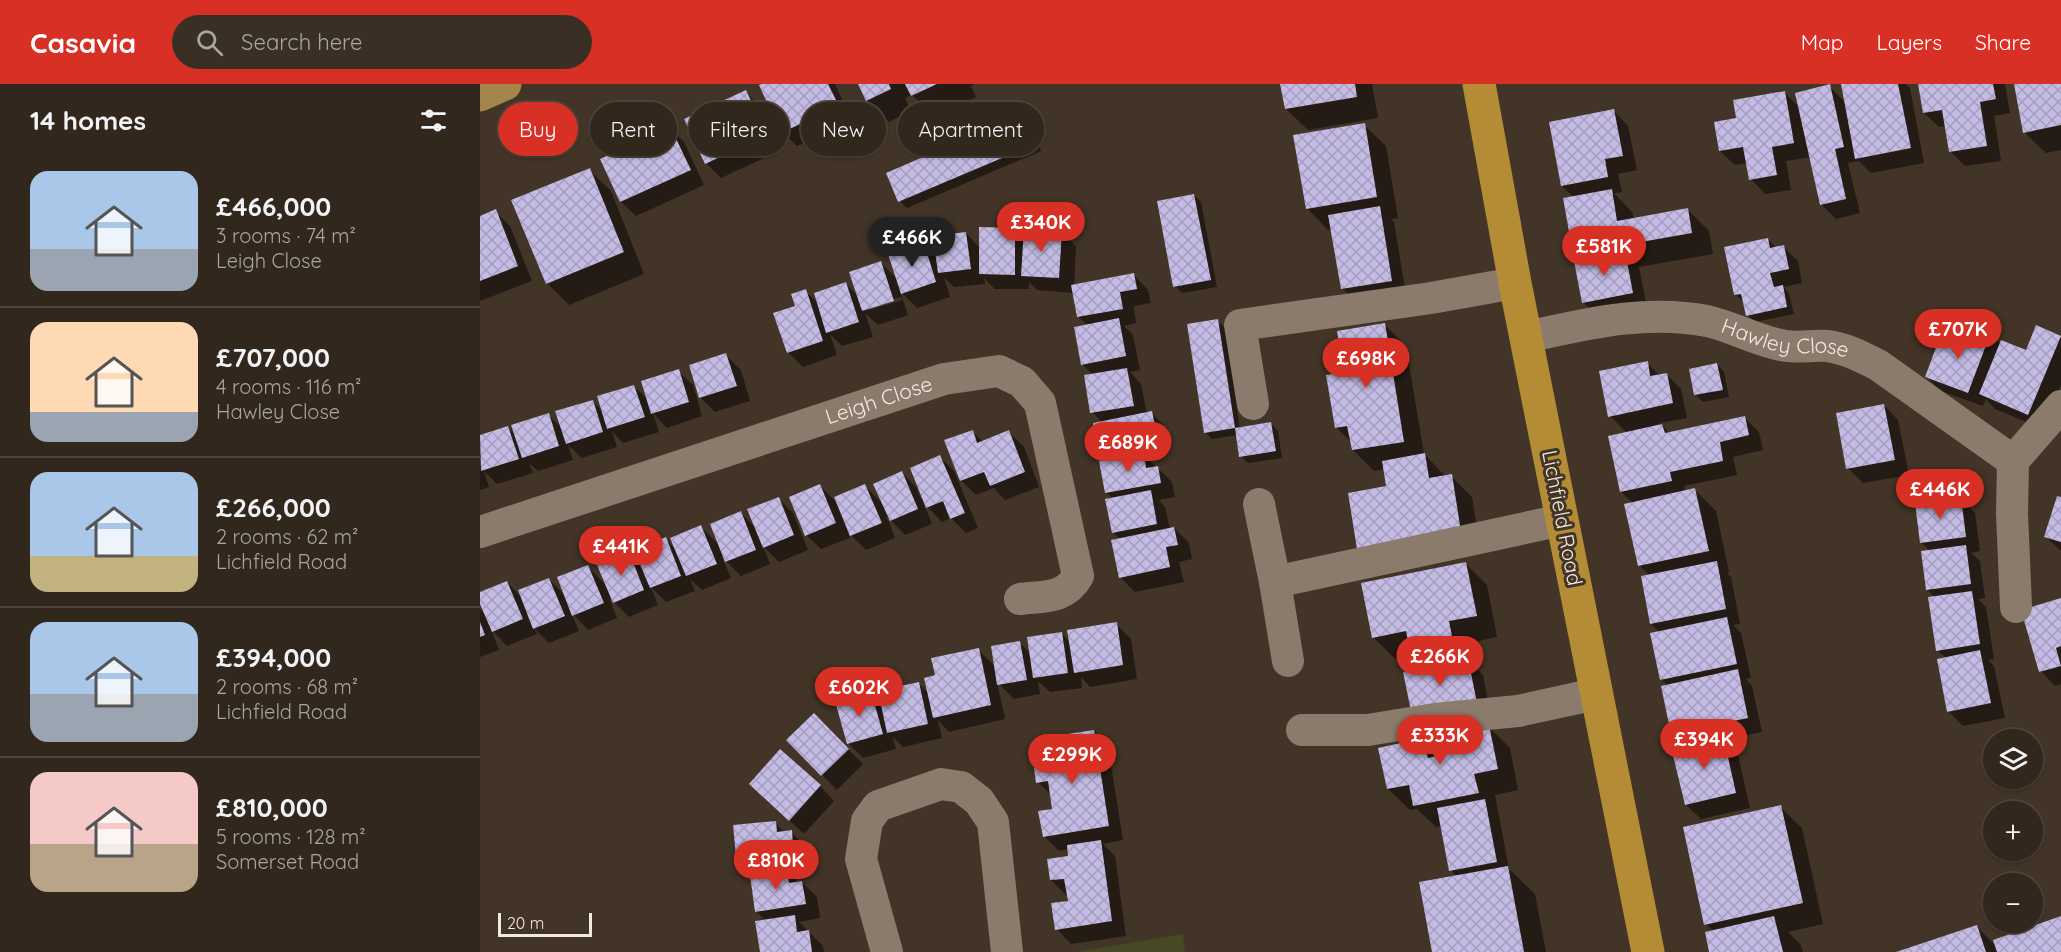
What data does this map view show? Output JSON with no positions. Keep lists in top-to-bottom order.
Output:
{
  "streets": {
    "highway": ["Lichfield Road"],
    "street": ["Hawley Close", "Leigh Close"]
  },
  "crossings": [
    ["Hawley Close", "Lichfield Road"]
  ],
  "scale_bar": "20 m",
  "page": {
    "header": "Casavia",
    "search": "Search here",
    "nav": ["Map", "Layers", "Share"],
    "heading": "14 homes",
    "chip": [
      "Buy",
      "Rent",
      "Filters",
      "New",
      "Apartment"
    ],
    "list": [
      {
        "name": "£466,000",
        "note": "3 rooms · 74 m² · Leigh Close"
      },
      {
        "name": "£707,000",
        "note": "4 rooms · 116 m² · Hawley Close"
      },
      {
        "name": "£266,000",
        "note": "2 rooms · 62 m² · Lichfield Road"
      },
      {
        "name": "£394,000",
        "note": "2 rooms · 68 m² · Lichfield Road"
      },
      {
        "name": "£810,000",
        "note": "5 rooms · 128 m² · Somerset Road"
      }
    ],
    "price": [
      "£340K",
      "£466K",
      "£581K",
      "£707K",
      "£698K",
      "£689K",
      "£446K",
      "£441K",
      "£266K",
      "£602K",
      "£333K",
      "£394K",
      "£299K",
      "£810K"
    ],
    "map_buttons": ["+", "−"],
    "scale": "20 m"
  }
}
